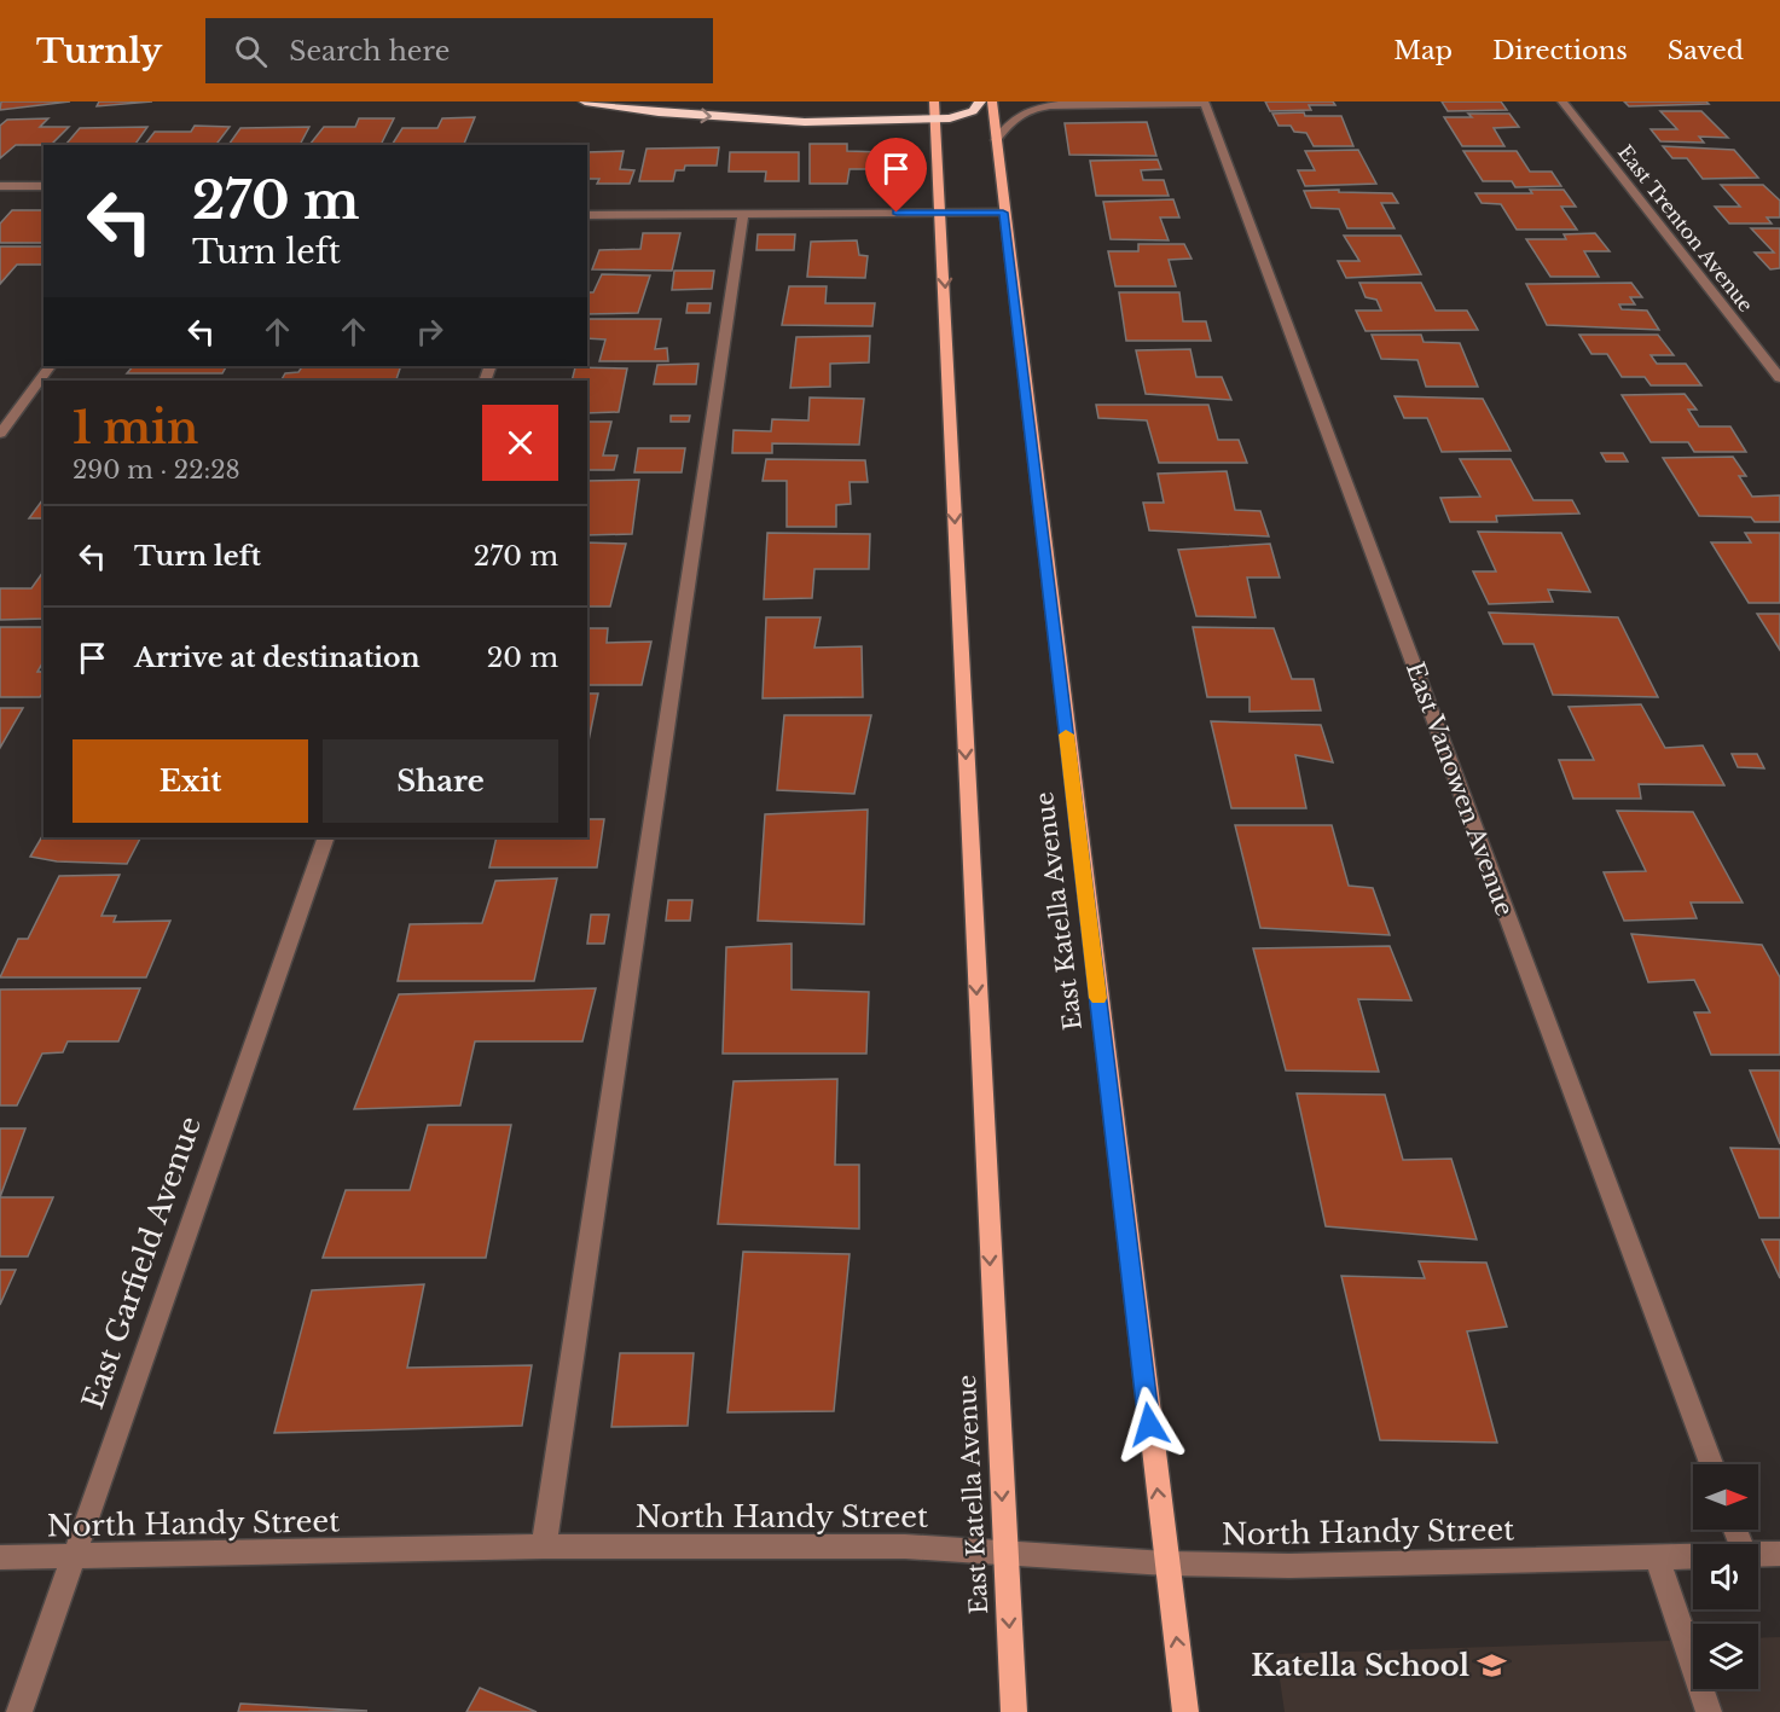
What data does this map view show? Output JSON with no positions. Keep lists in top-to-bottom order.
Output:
{
  "streets": {
    "main road": ["East Katella Avenue"],
    "street": [
      "East Trenton Avenue",
      "East Vanowen Avenue",
      "East Garfield Avenue",
      "North Handy Street"
    ]
  },
  "crossings": [
    ["East Katella Avenue", "North Handy Street"],
    ["East Garfield Avenue", "North Handy Street"]
  ],
  "places": {
    "school or university": ["Katella School"]
  },
  "north": "right",
  "page": {
    "header": "Turnly",
    "search": "Search here",
    "nav": ["Map", "Directions", "Saved"],
    "turn": ["270 m", "Turn left"],
    "heading": ["1 min", "290 m · 22:28"],
    "list": [
      {
        "name": "Turn left",
        "value": "270 m"
      },
      {
        "name": "Arrive at destination",
        "value": "20 m"
      }
    ],
    "buttons": ["Exit", "Share"]
  }
}
